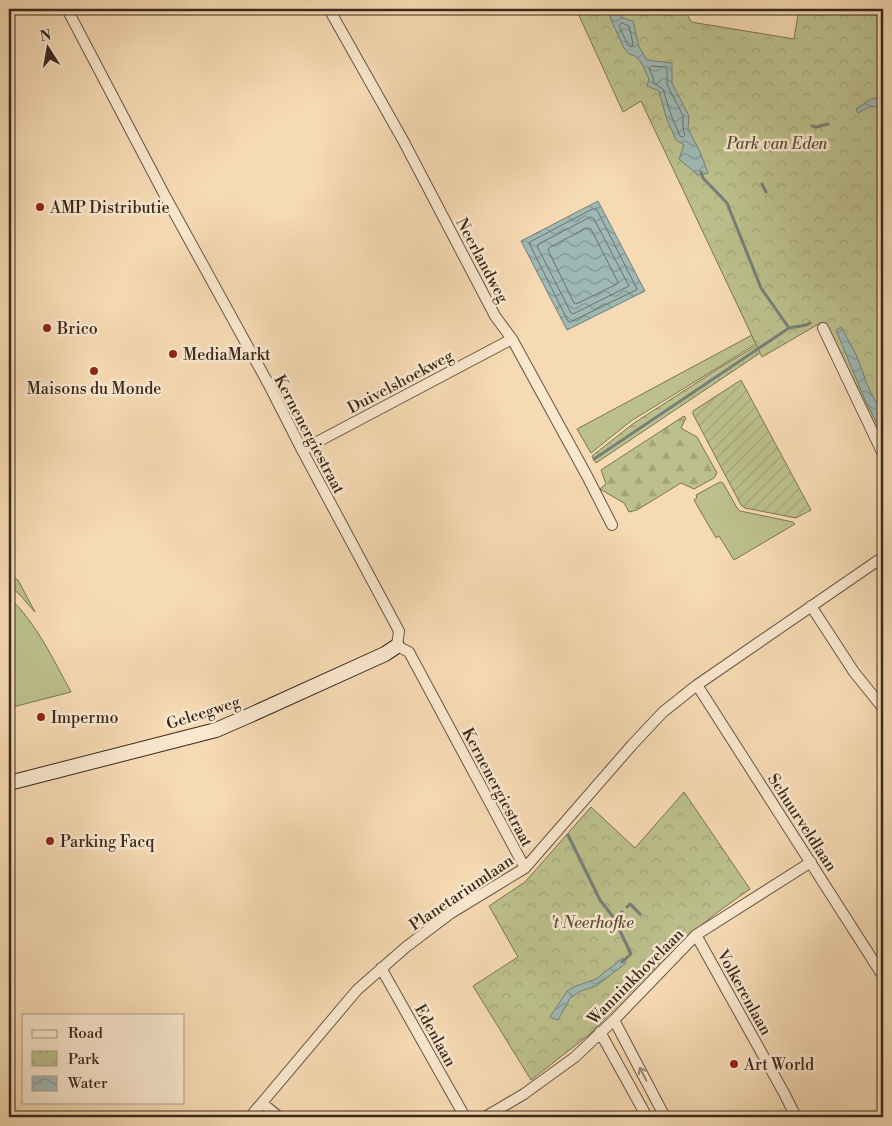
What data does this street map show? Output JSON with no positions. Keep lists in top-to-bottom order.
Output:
{
  "streets": {
    "street": [
      "Neerlandweg",
      "Duivelshoekweg",
      "Kernenergiestraat",
      "Geleegweg",
      "Schuurveldlaan",
      "Planetariumlaan",
      "Wanninkhovelaan",
      "Volkerenlaan",
      "Edenlaan"
    ]
  },
  "crossings": [
    ["Neerlandweg", "Duivelshoekweg"],
    ["Duivelshoekweg", "Kernenergiestraat"],
    ["Kernenergiestraat", "Geleegweg"],
    ["Kernenergiestraat", "Planetariumlaan"],
    ["Schuurveldlaan", "Planetariumlaan"],
    ["Schuurveldlaan", "Wanninkhovelaan"],
    ["Planetariumlaan", "Edenlaan"],
    ["Wanninkhovelaan", "Volkerenlaan"]
  ],
  "parks": ["Park van Eden", "'t Neerhofke"],
  "places": [
    "AMP Distributie",
    "Brico",
    "MediaMarkt",
    "Maisons du Monde",
    "Impermo",
    "Parking Facq",
    "Art World"
  ],
  "legend": ["Road", "Park", "Water"],
  "north": "top"
}
